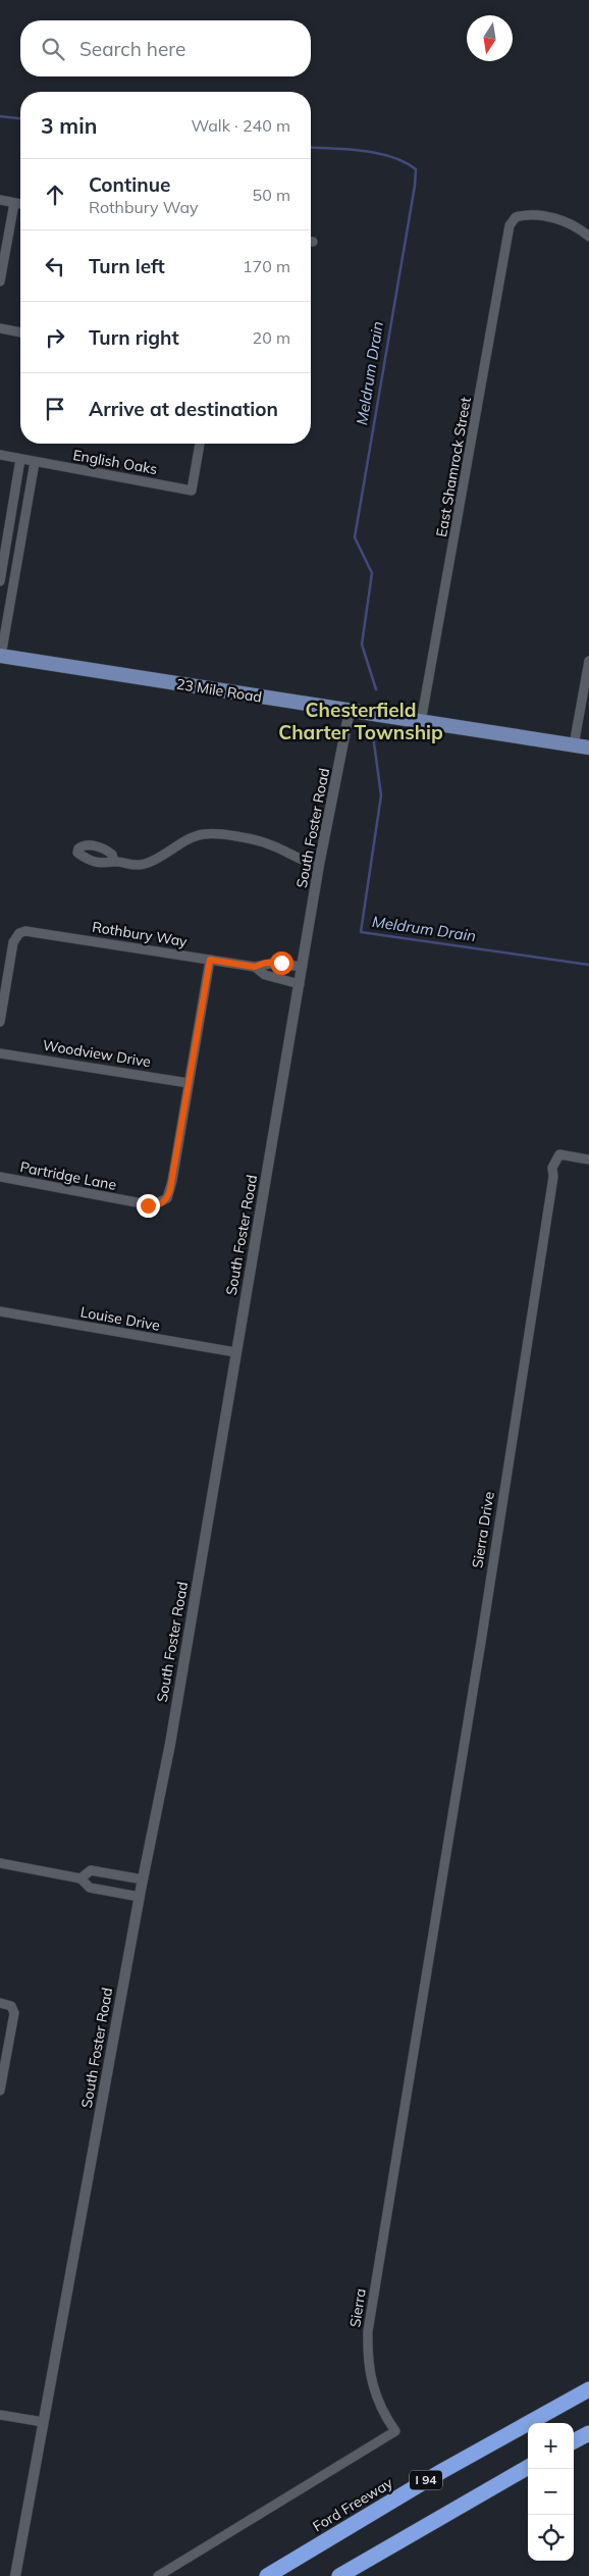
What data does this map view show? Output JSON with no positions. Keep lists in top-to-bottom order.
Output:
{
  "streets": {
    "highway": ["I 94", "Ford Freeway"],
    "main road": ["23 Mile Road"],
    "street": [
      "English Oaks",
      "East Shamrock Street",
      "South Foster Road",
      "Rothbury Way",
      "Woodview Drive",
      "Partridge Lane",
      "Louise Drive",
      "Sierra Drive",
      "Sierra"
    ]
  },
  "crossings": [
    ["East Shamrock Street", "23 Mile Road"],
    ["23 Mile Road", "South Foster Road"],
    ["South Foster Road", "Rothbury Way"],
    ["South Foster Road", "Louise Drive"],
    ["Woodview Drive", "Partridge Lane"],
    ["Sierra Drive", "Sierra"]
  ],
  "districts": ["Chesterfield Charter Township"],
  "water": ["Meldrum Drain"],
  "north": "bottom",
  "page": {
    "search": "Search here",
    "heading": ["3 min", "Walk · 240 m"],
    "list": [
      ["Continue", "Rothbury Way", "50 m"],
      ["Turn left", "170 m"],
      ["Turn right", "20 m"],
      "Arrive at destination"
    ],
    "map_buttons": ["+", "−"]
  }
}
